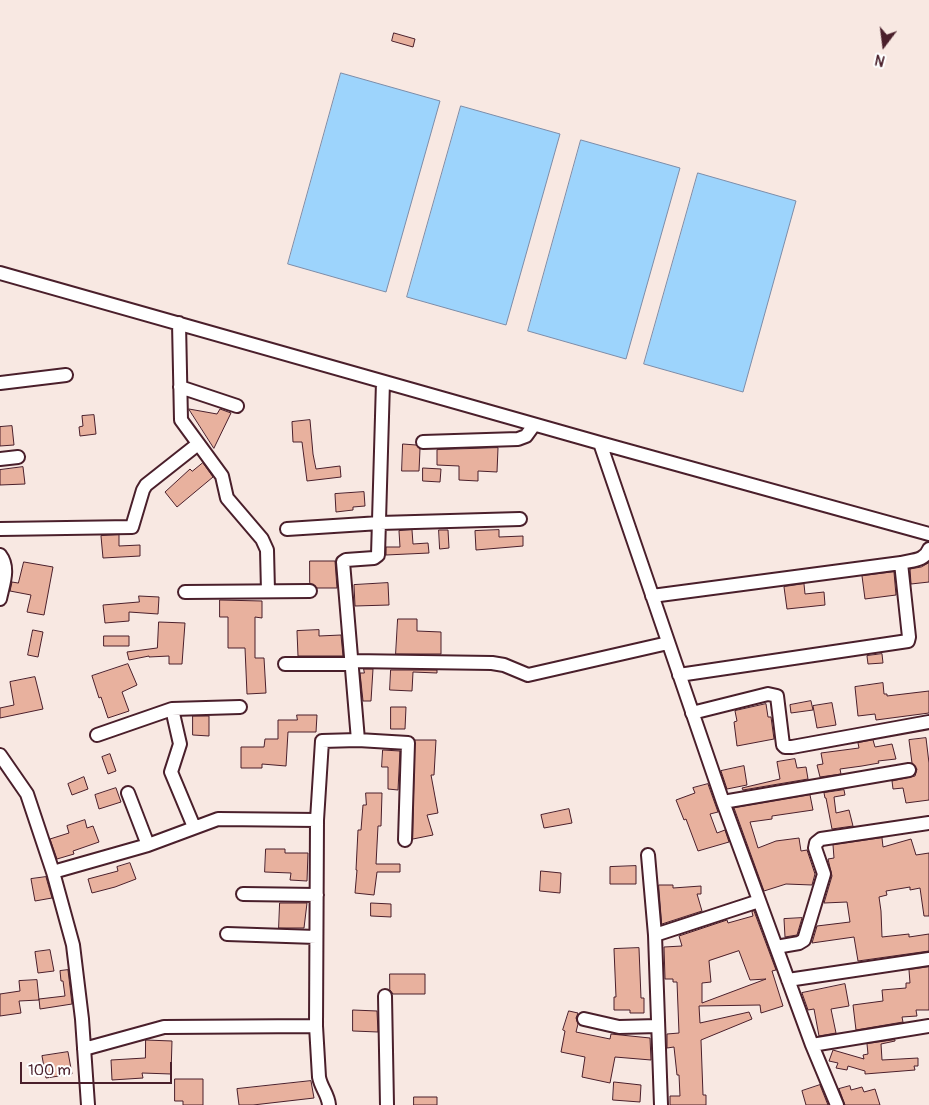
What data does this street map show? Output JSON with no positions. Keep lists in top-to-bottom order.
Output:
{
  "scale_bar": "100 m",
  "north": "bottom"
}
